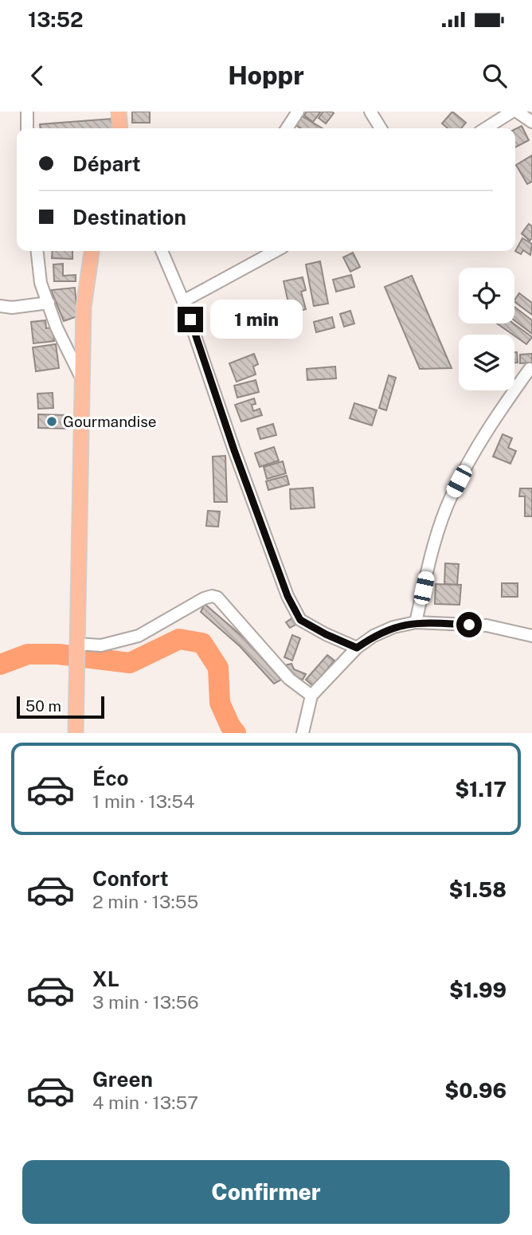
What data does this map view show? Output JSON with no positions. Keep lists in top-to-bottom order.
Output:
{
  "places": ["Gourmandise"],
  "scale_bar": "50 m",
  "page": {
    "status": "13:52",
    "header": "Hoppr",
    "banner": ["Départ", "Destination"],
    "bubble": "1 min",
    "scale": "50 m",
    "list": [
      {
        "name": "Éco",
        "note": "1 min · 13:54",
        "value": "$1.17"
      },
      {
        "name": "Confort",
        "note": "2 min · 13:55",
        "value": "$1.58"
      },
      {
        "name": "XL",
        "note": "3 min · 13:56",
        "value": "$1.99"
      },
      {
        "name": "Green",
        "note": "4 min · 13:57",
        "value": "$0.96"
      }
    ],
    "buttons": "Confirmer"
  }
}
